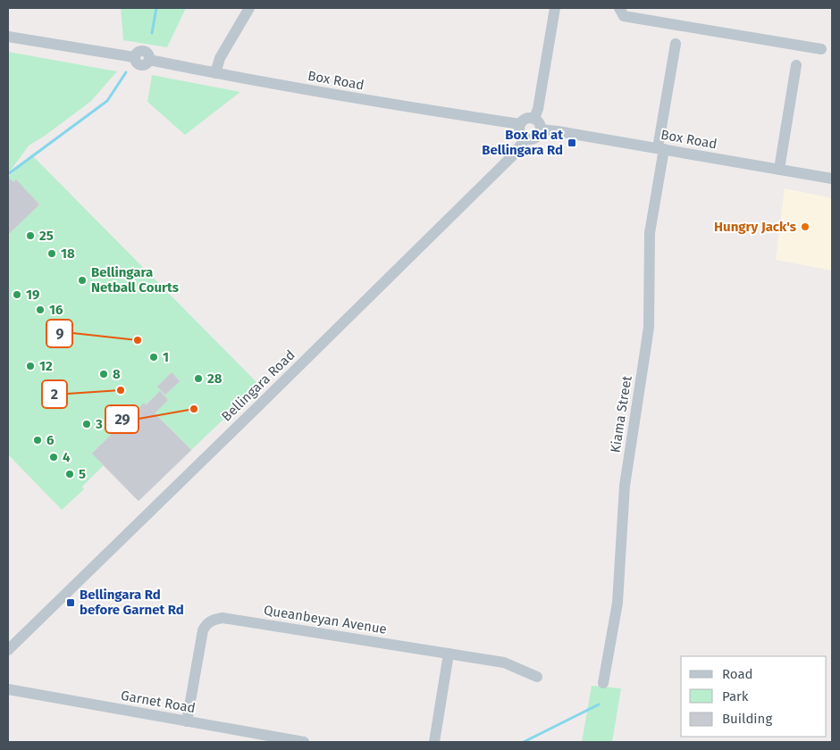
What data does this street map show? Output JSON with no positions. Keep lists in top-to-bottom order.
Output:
{
  "streets": {
    "street": [
      "Box Road",
      "Bellingara Road",
      "Kiama Street",
      "Queanbeyan Avenue",
      "Garnet Road"
    ]
  },
  "crossings": [
    ["Box Road", "Bellingara Road"],
    ["Box Road", "Kiama Street"],
    ["Queanbeyan Avenue", "Garnet Road"]
  ],
  "places": {
    "transit": ["Box Rd at Bellingara Rd", "Bellingara Rd before Garnet Rd"],
    "other": [
      "Hungry Jack's",
      "25",
      "18",
      "Bellingara Netball Courts",
      "19",
      "16",
      "9",
      "1",
      "12",
      "8",
      "28",
      "2",
      "29",
      "3",
      "6",
      "4",
      "5"
    ]
  },
  "legend": ["Road", "Park", "Building"]
}
